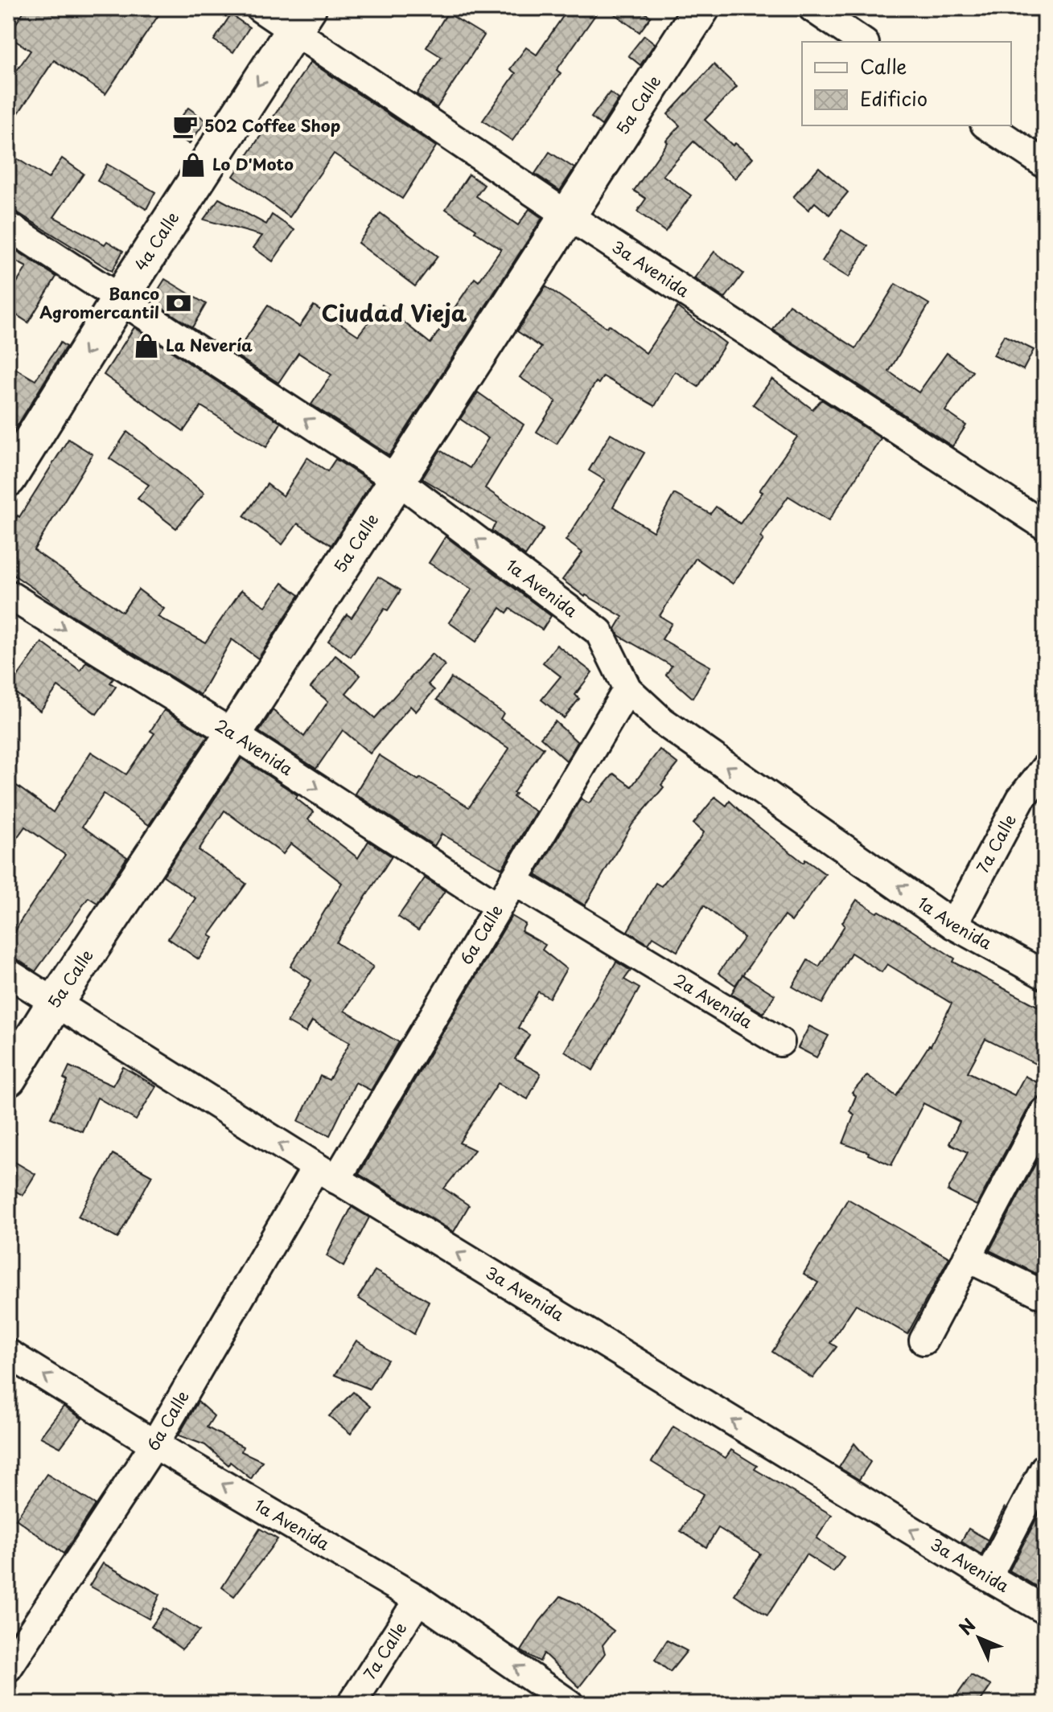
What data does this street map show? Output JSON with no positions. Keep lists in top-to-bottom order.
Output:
{
  "streets": {
    "street": [
      "5a Calle",
      "4a Calle",
      "3a Avenida",
      "1a Avenida",
      "2a Avenida",
      "7a Calle",
      "6a Calle"
    ]
  },
  "crossings": [
    ["5a Calle", "3a Avenida"],
    ["5a Calle", "1a Avenida"],
    ["5a Calle", "2a Avenida"],
    ["4a Calle", "3a Avenida"],
    ["4a Calle", "1a Avenida"],
    ["3a Avenida", "6a Calle"],
    ["1a Avenida", "7a Calle"],
    ["1a Avenida", "6a Calle"],
    ["2a Avenida", "6a Calle"]
  ],
  "one_way": [
    "4a Calle",
    "3a Avenida",
    "1a Avenida",
    "2a Avenida"
  ],
  "districts": ["Ciudad Vieja"],
  "places": {
    "cafe": ["502 Coffee Shop"],
    "shop": ["Lo D'Moto", "La Nevería"],
    "bank": ["Banco Agromercantil"]
  },
  "legend": ["Calle", "Edificio"],
  "north": "top left"
}
